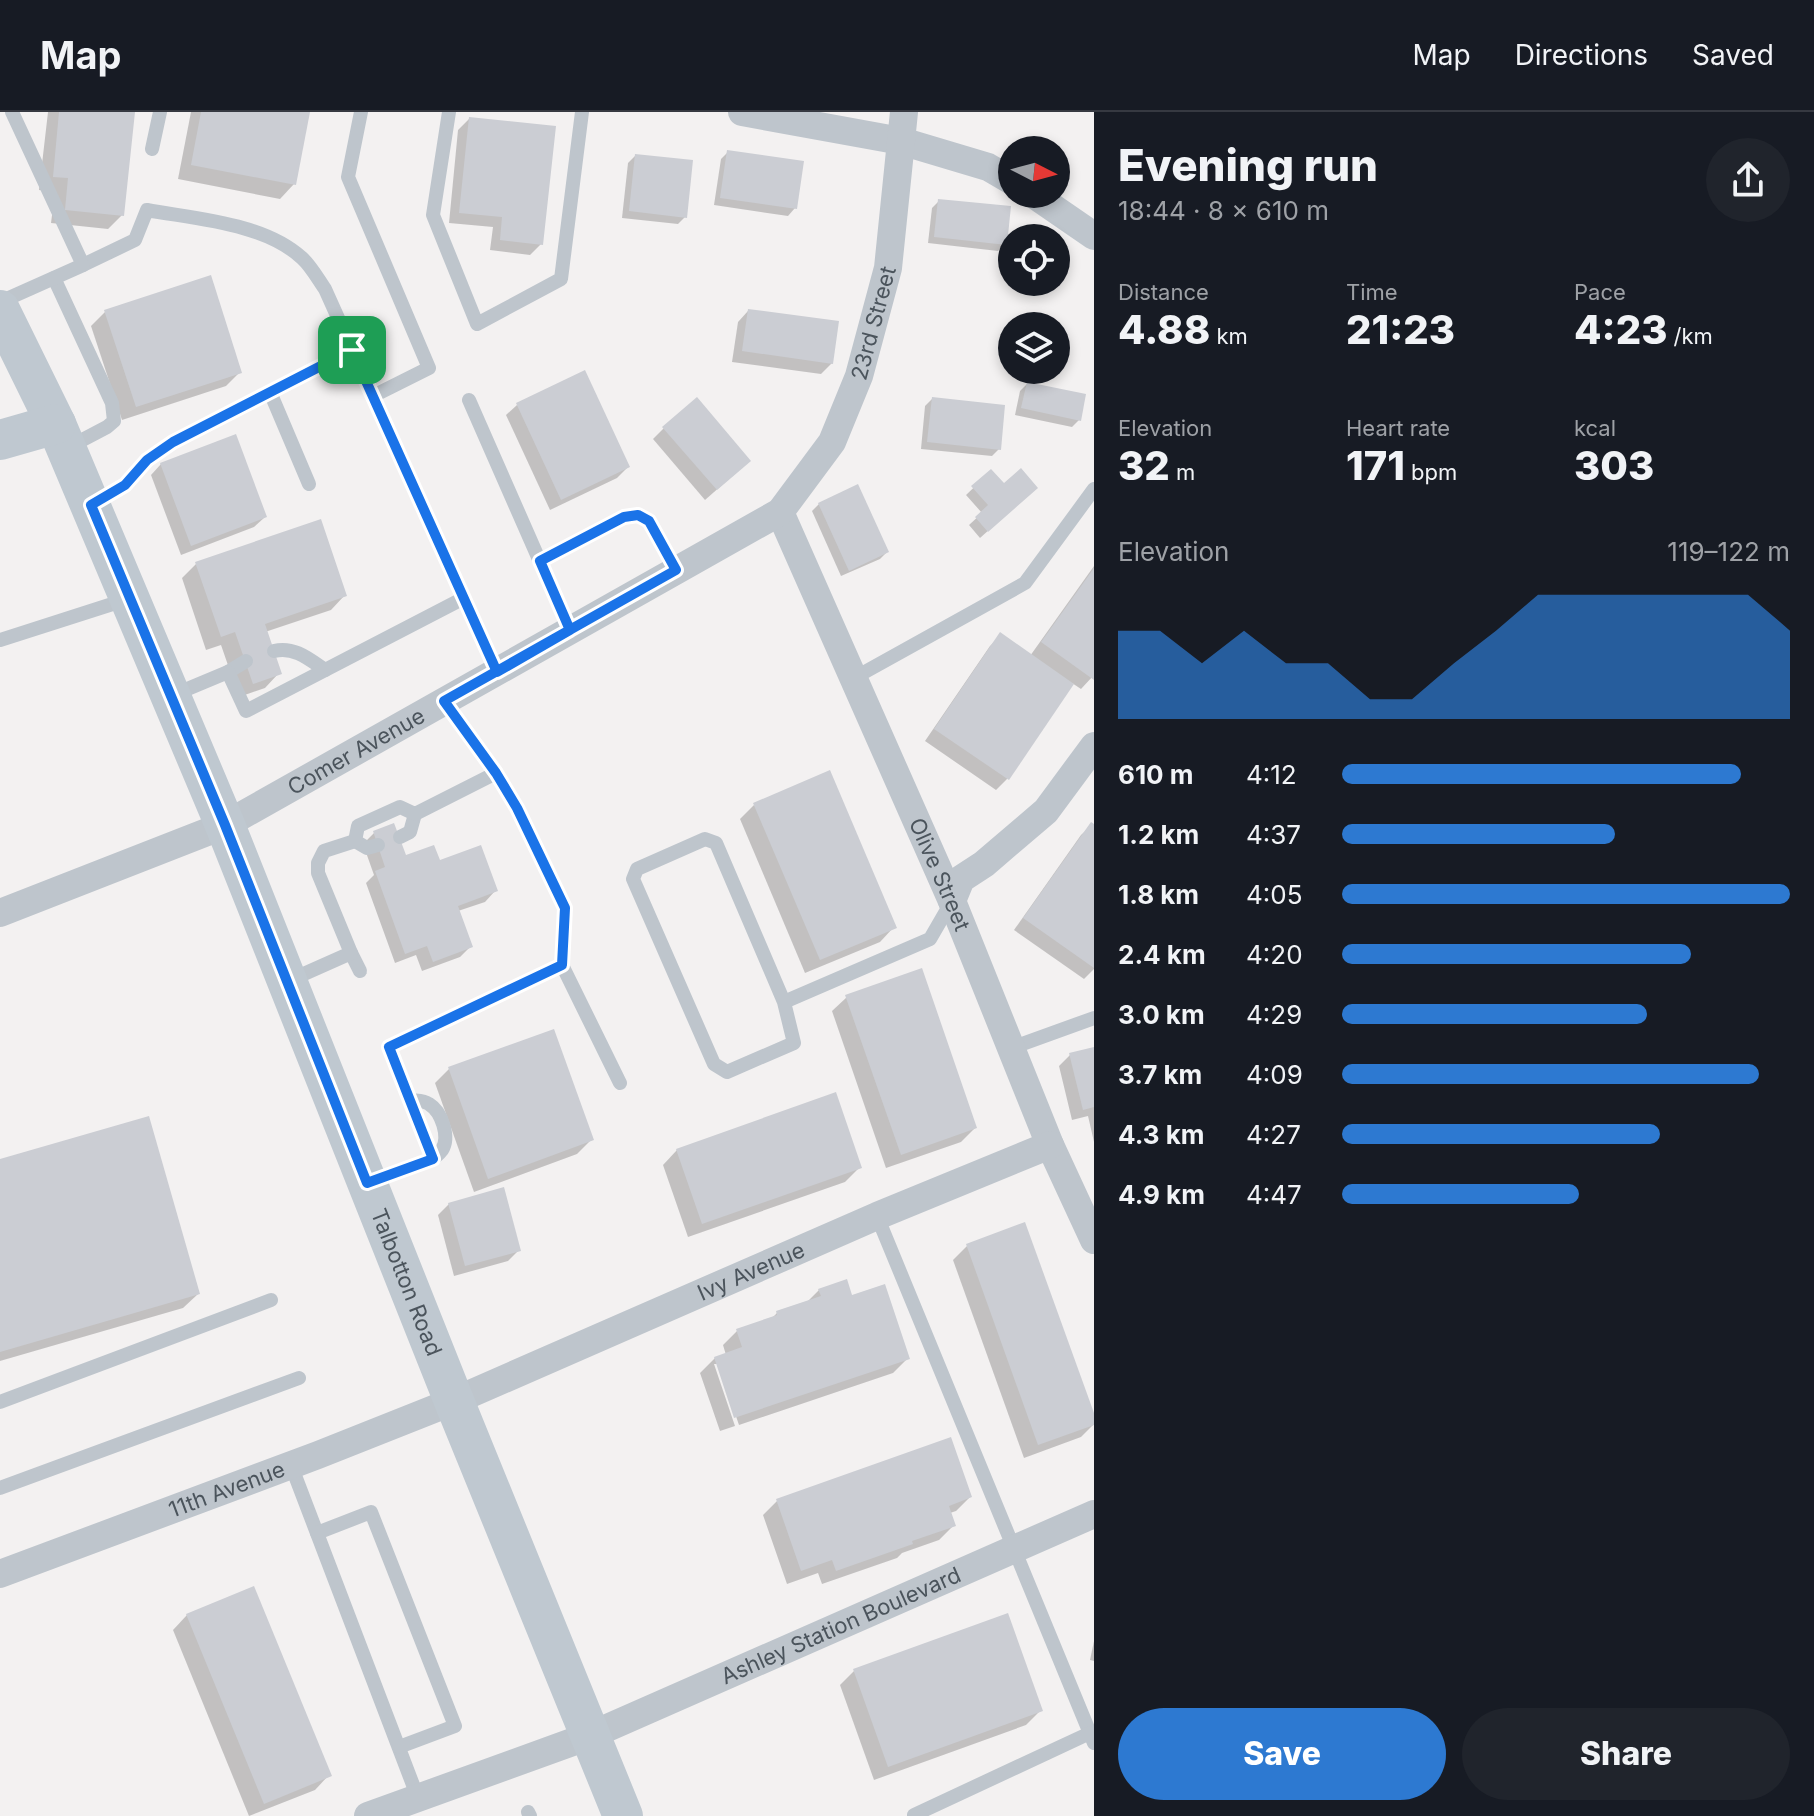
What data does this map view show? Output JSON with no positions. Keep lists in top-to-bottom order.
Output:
{
  "streets": {
    "main road": ["Talbotton Road"],
    "street": [
      "23rd Street",
      "Comer Avenue",
      "Olive Street",
      "Ivy Avenue",
      "11th Avenue",
      "Ashley Station Boulevard"
    ]
  },
  "crossings": [
    ["23rd Street", "Comer Avenue"],
    ["23rd Street", "Olive Street"],
    ["Comer Avenue", "Olive Street"],
    ["Comer Avenue", "Talbotton Road"],
    ["Olive Street", "Ivy Avenue"],
    ["Ivy Avenue", "Talbotton Road"],
    ["Ivy Avenue", "11th Avenue"],
    ["Talbotton Road", "11th Avenue"],
    ["Talbotton Road", "Ashley Station Boulevard"]
  ],
  "north": "right",
  "page": {
    "header": "Map",
    "nav": ["Map", "Directions", "Saved"],
    "heading": ["Evening run", "18:44 · 8 × 610 m"],
    "stats": [
      ["Distance", "4.88 km"],
      ["Time", "21:23"],
      ["Pace", "4:23 /km"],
      ["Elevation", "32 m"],
      ["Heart rate", "171 bpm"],
      ["kcal", "303"]
    ],
    "chart": ["Elevation", "119–122 m"],
    "list": [
      {
        "name": "610 m",
        "note": "4:12"
      },
      {
        "name": "1.2 km",
        "note": "4:37"
      },
      {
        "name": "1.8 km",
        "note": "4:05"
      },
      {
        "name": "2.4 km",
        "note": "4:20"
      },
      {
        "name": "3.0 km",
        "note": "4:29"
      },
      {
        "name": "3.7 km",
        "note": "4:09"
      },
      {
        "name": "4.3 km",
        "note": "4:27"
      },
      {
        "name": "4.9 km",
        "note": "4:47"
      }
    ],
    "buttons": ["Save", "Share"]
  }
}
